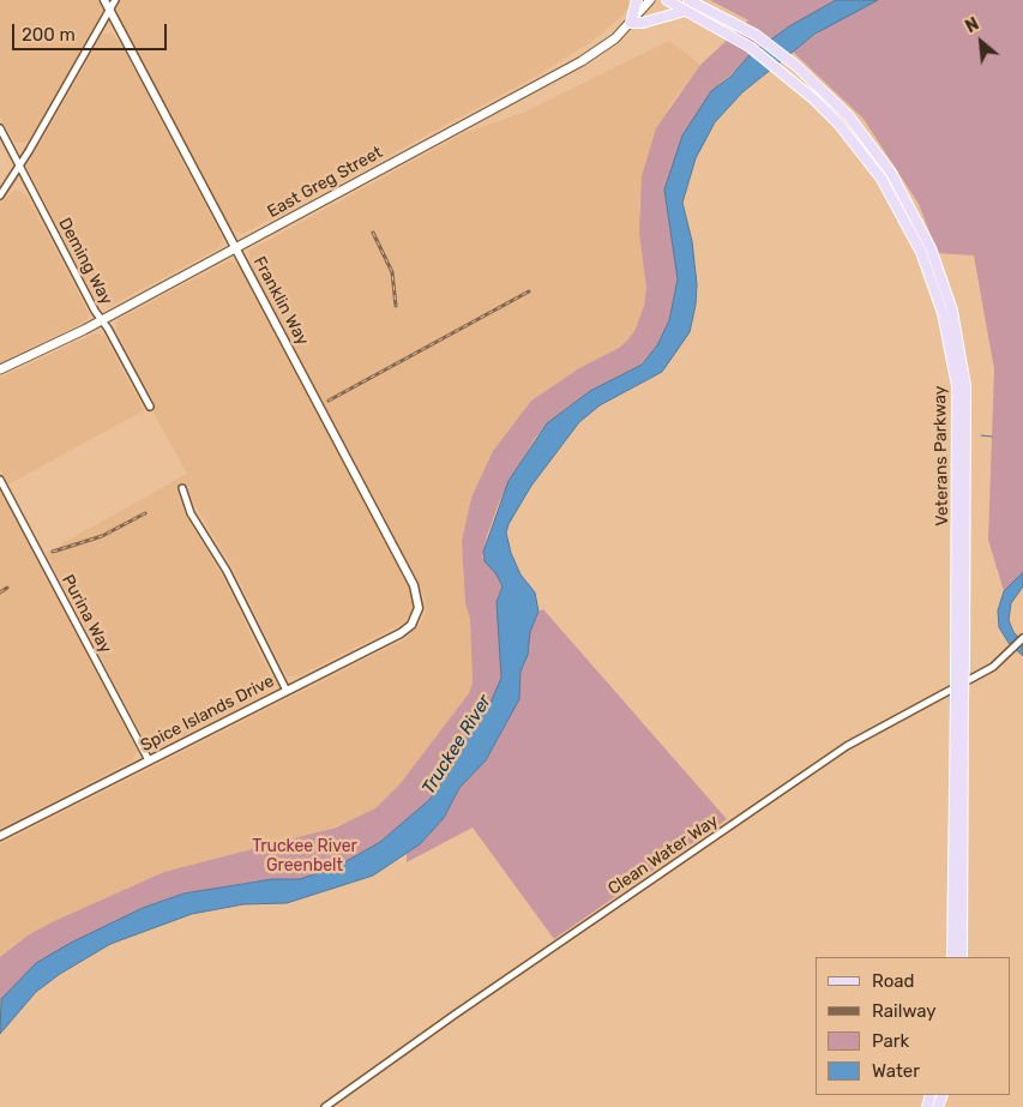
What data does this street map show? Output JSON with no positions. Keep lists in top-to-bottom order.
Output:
{
  "streets": {
    "main road": ["East Greg Street", "Veterans Parkway"],
    "street": [
      "Deming Way",
      "Franklin Way",
      "Purina Way",
      "Spice Islands Drive",
      "Clean Water Way"
    ]
  },
  "crossings": [
    ["East Greg Street", "Deming Way"],
    ["East Greg Street", "Franklin Way"],
    ["Franklin Way", "Spice Islands Drive"],
    ["Purina Way", "Spice Islands Drive"]
  ],
  "water": ["Truckee River"],
  "parks": ["Truckee River Greenbelt"],
  "legend": [
    "Road",
    "Railway",
    "Park",
    "Water"
  ],
  "scale_bar": "200 m",
  "north": "top left"
}
